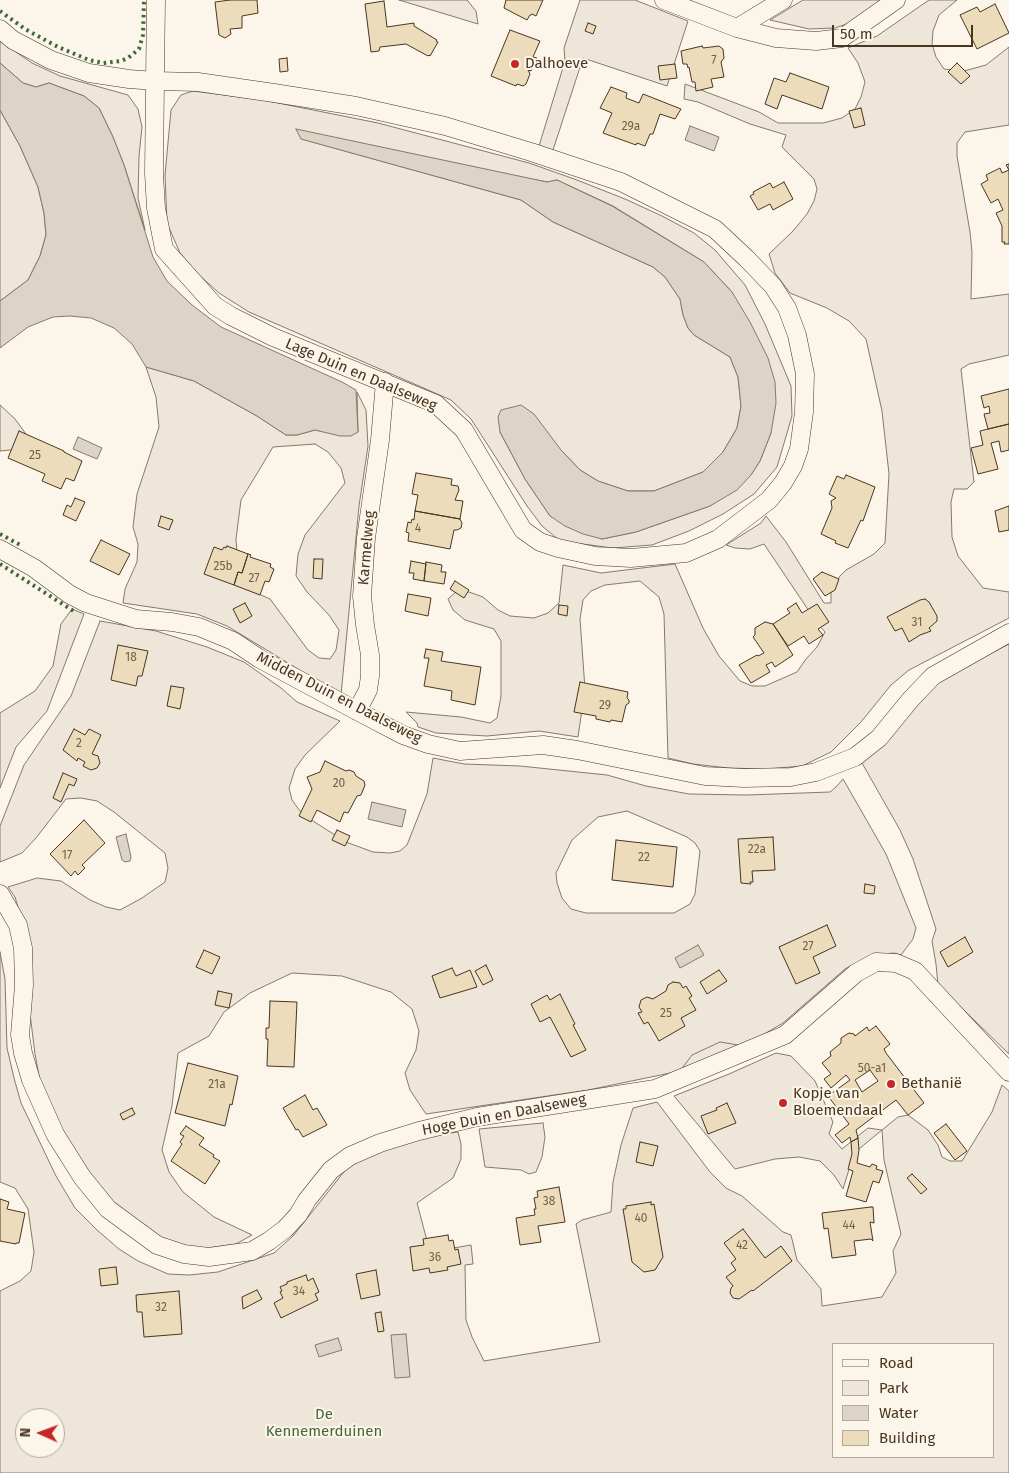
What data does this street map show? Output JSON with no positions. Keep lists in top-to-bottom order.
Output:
{
  "streets": {
    "street": [
      "Lage Duin en Daalseweg",
      "Karmelweg",
      "Midden Duin en Daalseweg",
      "Hoge Duin en Daalseweg"
    ]
  },
  "crossings": [
    ["Lage Duin en Daalseweg", "Karmelweg"],
    ["Karmelweg", "Midden Duin en Daalseweg"]
  ],
  "parks": ["De Kennemerduinen"],
  "places": ["Dalhoeve", "Bethanië", "Kopje van Bloemendaal"],
  "house_numbers": [
    "7",
    "29a",
    "25",
    "4",
    "25b",
    "27",
    "31",
    "18",
    "29",
    "2",
    "20",
    "22a",
    "17",
    "22",
    "27",
    "25",
    "50-a1",
    "21a",
    "38",
    "40",
    "44",
    "42",
    "36",
    "34",
    "32"
  ],
  "legend": [
    "Road",
    "Park",
    "Water",
    "Building"
  ],
  "scale_bar": "50 m",
  "north": "left"
}
